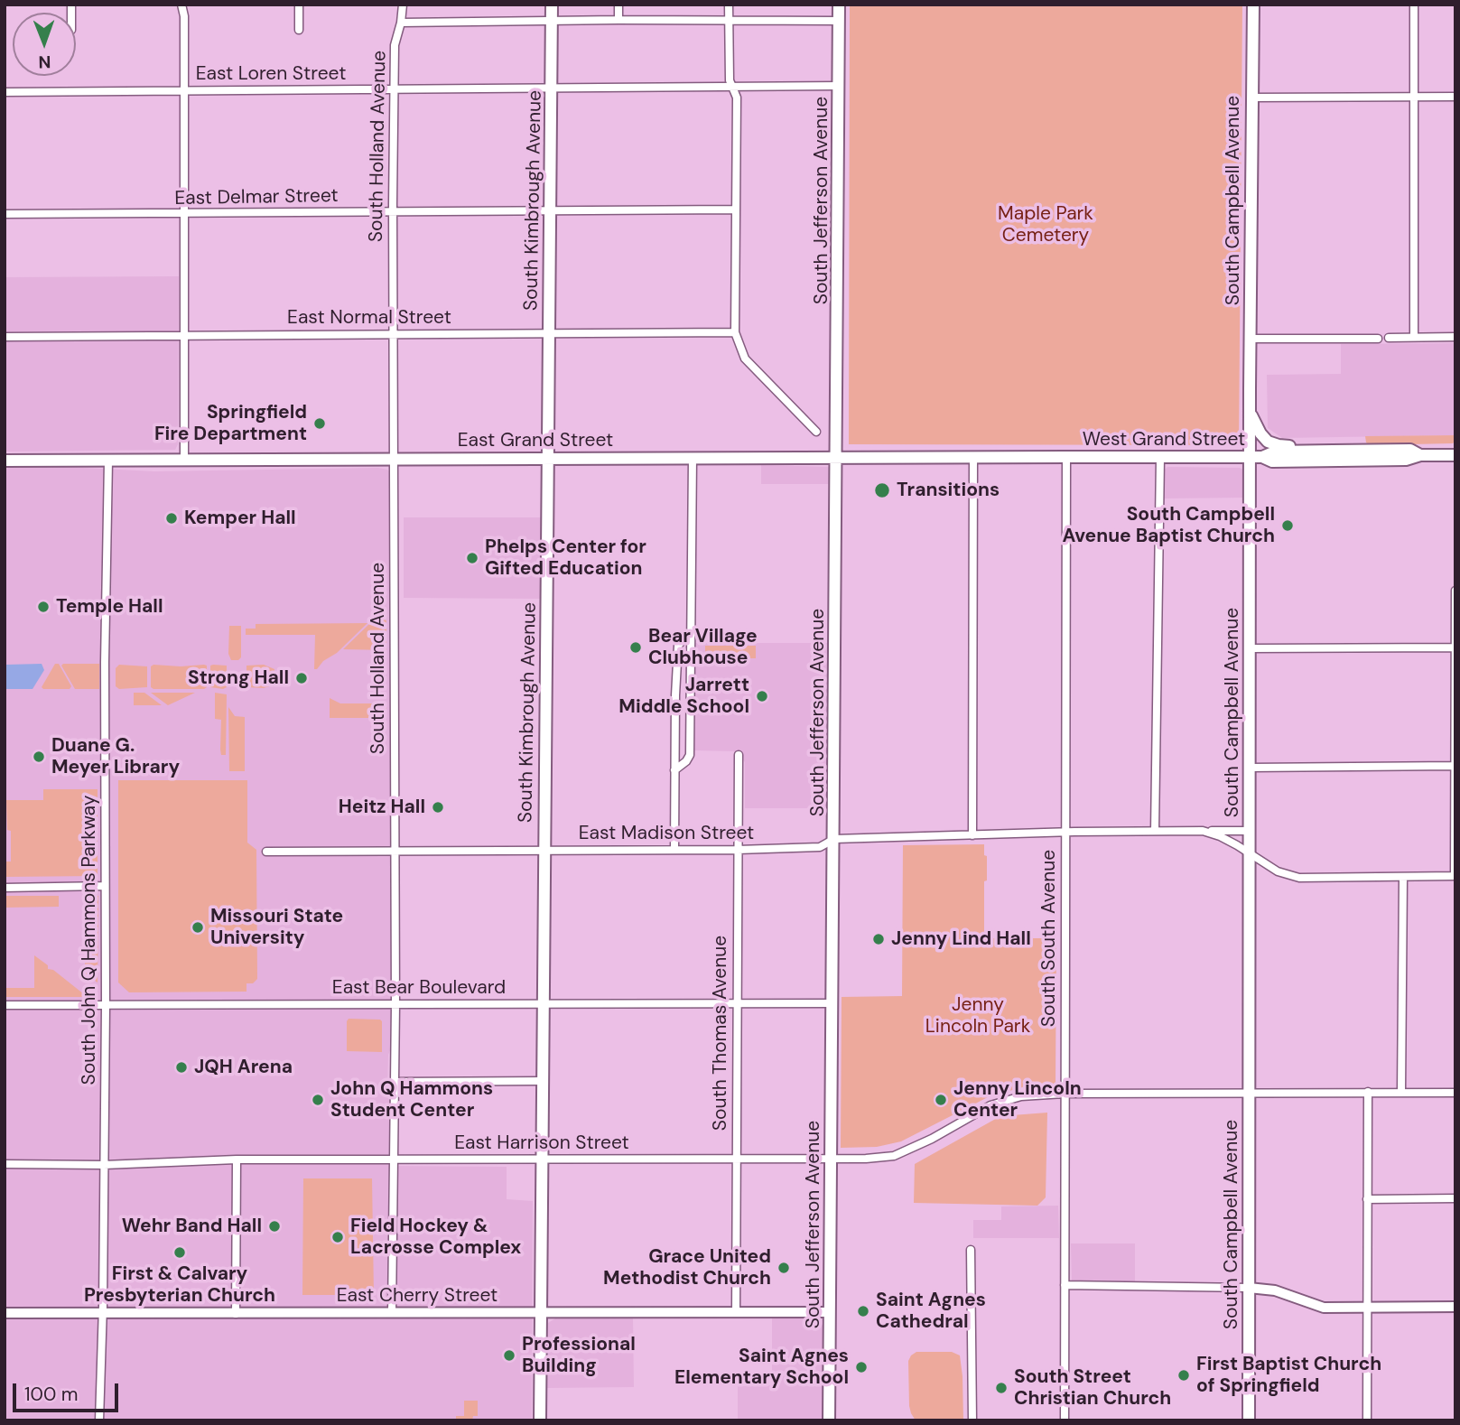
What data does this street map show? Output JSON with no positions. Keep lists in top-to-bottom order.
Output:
{
  "streets": {
    "main road": [
      "South Kimbrough Avenue",
      "South Jefferson Avenue",
      "South Campbell Avenue",
      "West Grand Street",
      "East Grand Street"
    ],
    "street": [
      "East Loren Street",
      "South Holland Avenue",
      "East Delmar Street",
      "East Normal Street",
      "East Madison Street",
      "South South Avenue",
      "South John Q Hammons Parkway",
      "East Bear Boulevard",
      "South Thomas Avenue",
      "East Harrison Street",
      "East Cherry Street"
    ]
  },
  "crossings": [
    ["East Loren Street", "South Holland Avenue"],
    ["East Loren Street", "South Kimbrough Avenue"],
    ["East Loren Street", "South Jefferson Avenue"],
    ["South Holland Avenue", "East Delmar Street"],
    ["South Holland Avenue", "East Normal Street"],
    ["South Holland Avenue", "East Grand Street"],
    ["South Holland Avenue", "East Madison Street"],
    ["South Holland Avenue", "East Bear Boulevard"],
    ["South Holland Avenue", "East Harrison Street"],
    ["South Holland Avenue", "East Cherry Street"],
    ["East Delmar Street", "South Kimbrough Avenue"],
    ["South Kimbrough Avenue", "East Normal Street"],
    ["South Kimbrough Avenue", "East Grand Street"],
    ["South Kimbrough Avenue", "East Madison Street"],
    ["South Kimbrough Avenue", "East Bear Boulevard"],
    ["South Kimbrough Avenue", "East Harrison Street"],
    ["South Kimbrough Avenue", "East Cherry Street"],
    ["South Jefferson Avenue", "East Grand Street"],
    ["South Jefferson Avenue", "East Madison Street"],
    ["South Jefferson Avenue", "East Bear Boulevard"],
    ["South Jefferson Avenue", "East Harrison Street"],
    ["South Jefferson Avenue", "East Cherry Street"],
    ["South Campbell Avenue", "West Grand Street"],
    ["South Campbell Avenue", "East Madison Street"],
    ["South Campbell Avenue", "East Harrison Street"],
    ["West Grand Street", "East Grand Street"],
    ["West Grand Street", "South South Avenue"],
    ["East Grand Street", "South South Avenue"],
    ["East Grand Street", "South John Q Hammons Parkway"],
    ["East Madison Street", "South South Avenue"],
    ["East Madison Street", "South Thomas Avenue"],
    ["South South Avenue", "East Harrison Street"],
    ["South John Q Hammons Parkway", "East Bear Boulevard"],
    ["South John Q Hammons Parkway", "East Harrison Street"],
    ["South John Q Hammons Parkway", "East Cherry Street"],
    ["East Bear Boulevard", "South Thomas Avenue"],
    ["South Thomas Avenue", "East Harrison Street"],
    ["South Thomas Avenue", "East Cherry Street"]
  ],
  "parks": ["Maple Park Cemetery", "Jenny Lincoln Park"],
  "places": [
    "Springfield Fire Department",
    "Transitions",
    "Kemper Hall",
    "South Campbell Avenue Baptist Church",
    "Phelps Center for Gifted Education",
    "Temple Hall",
    "Bear Village Clubhouse",
    "Strong Hall",
    "Jarrett Middle School",
    "Duane G. Meyer Library",
    "Heitz Hall",
    "Missouri State University",
    "Jenny Lind Hall",
    "JQH Arena",
    "John Q Hammons Student Center",
    "Jenny Lincoln Center",
    "Wehr Band Hall",
    "Field Hockey & Lacrosse Complex",
    "First & Calvary Presbyterian Church",
    "Grace United Methodist Church",
    "Saint Agnes Cathedral",
    "Professional Building",
    "Saint Agnes Elementary School",
    "First Baptist Church of Springfield",
    "South Street Christian Church"
  ],
  "scale_bar": "100 m",
  "north": "bottom"
}
